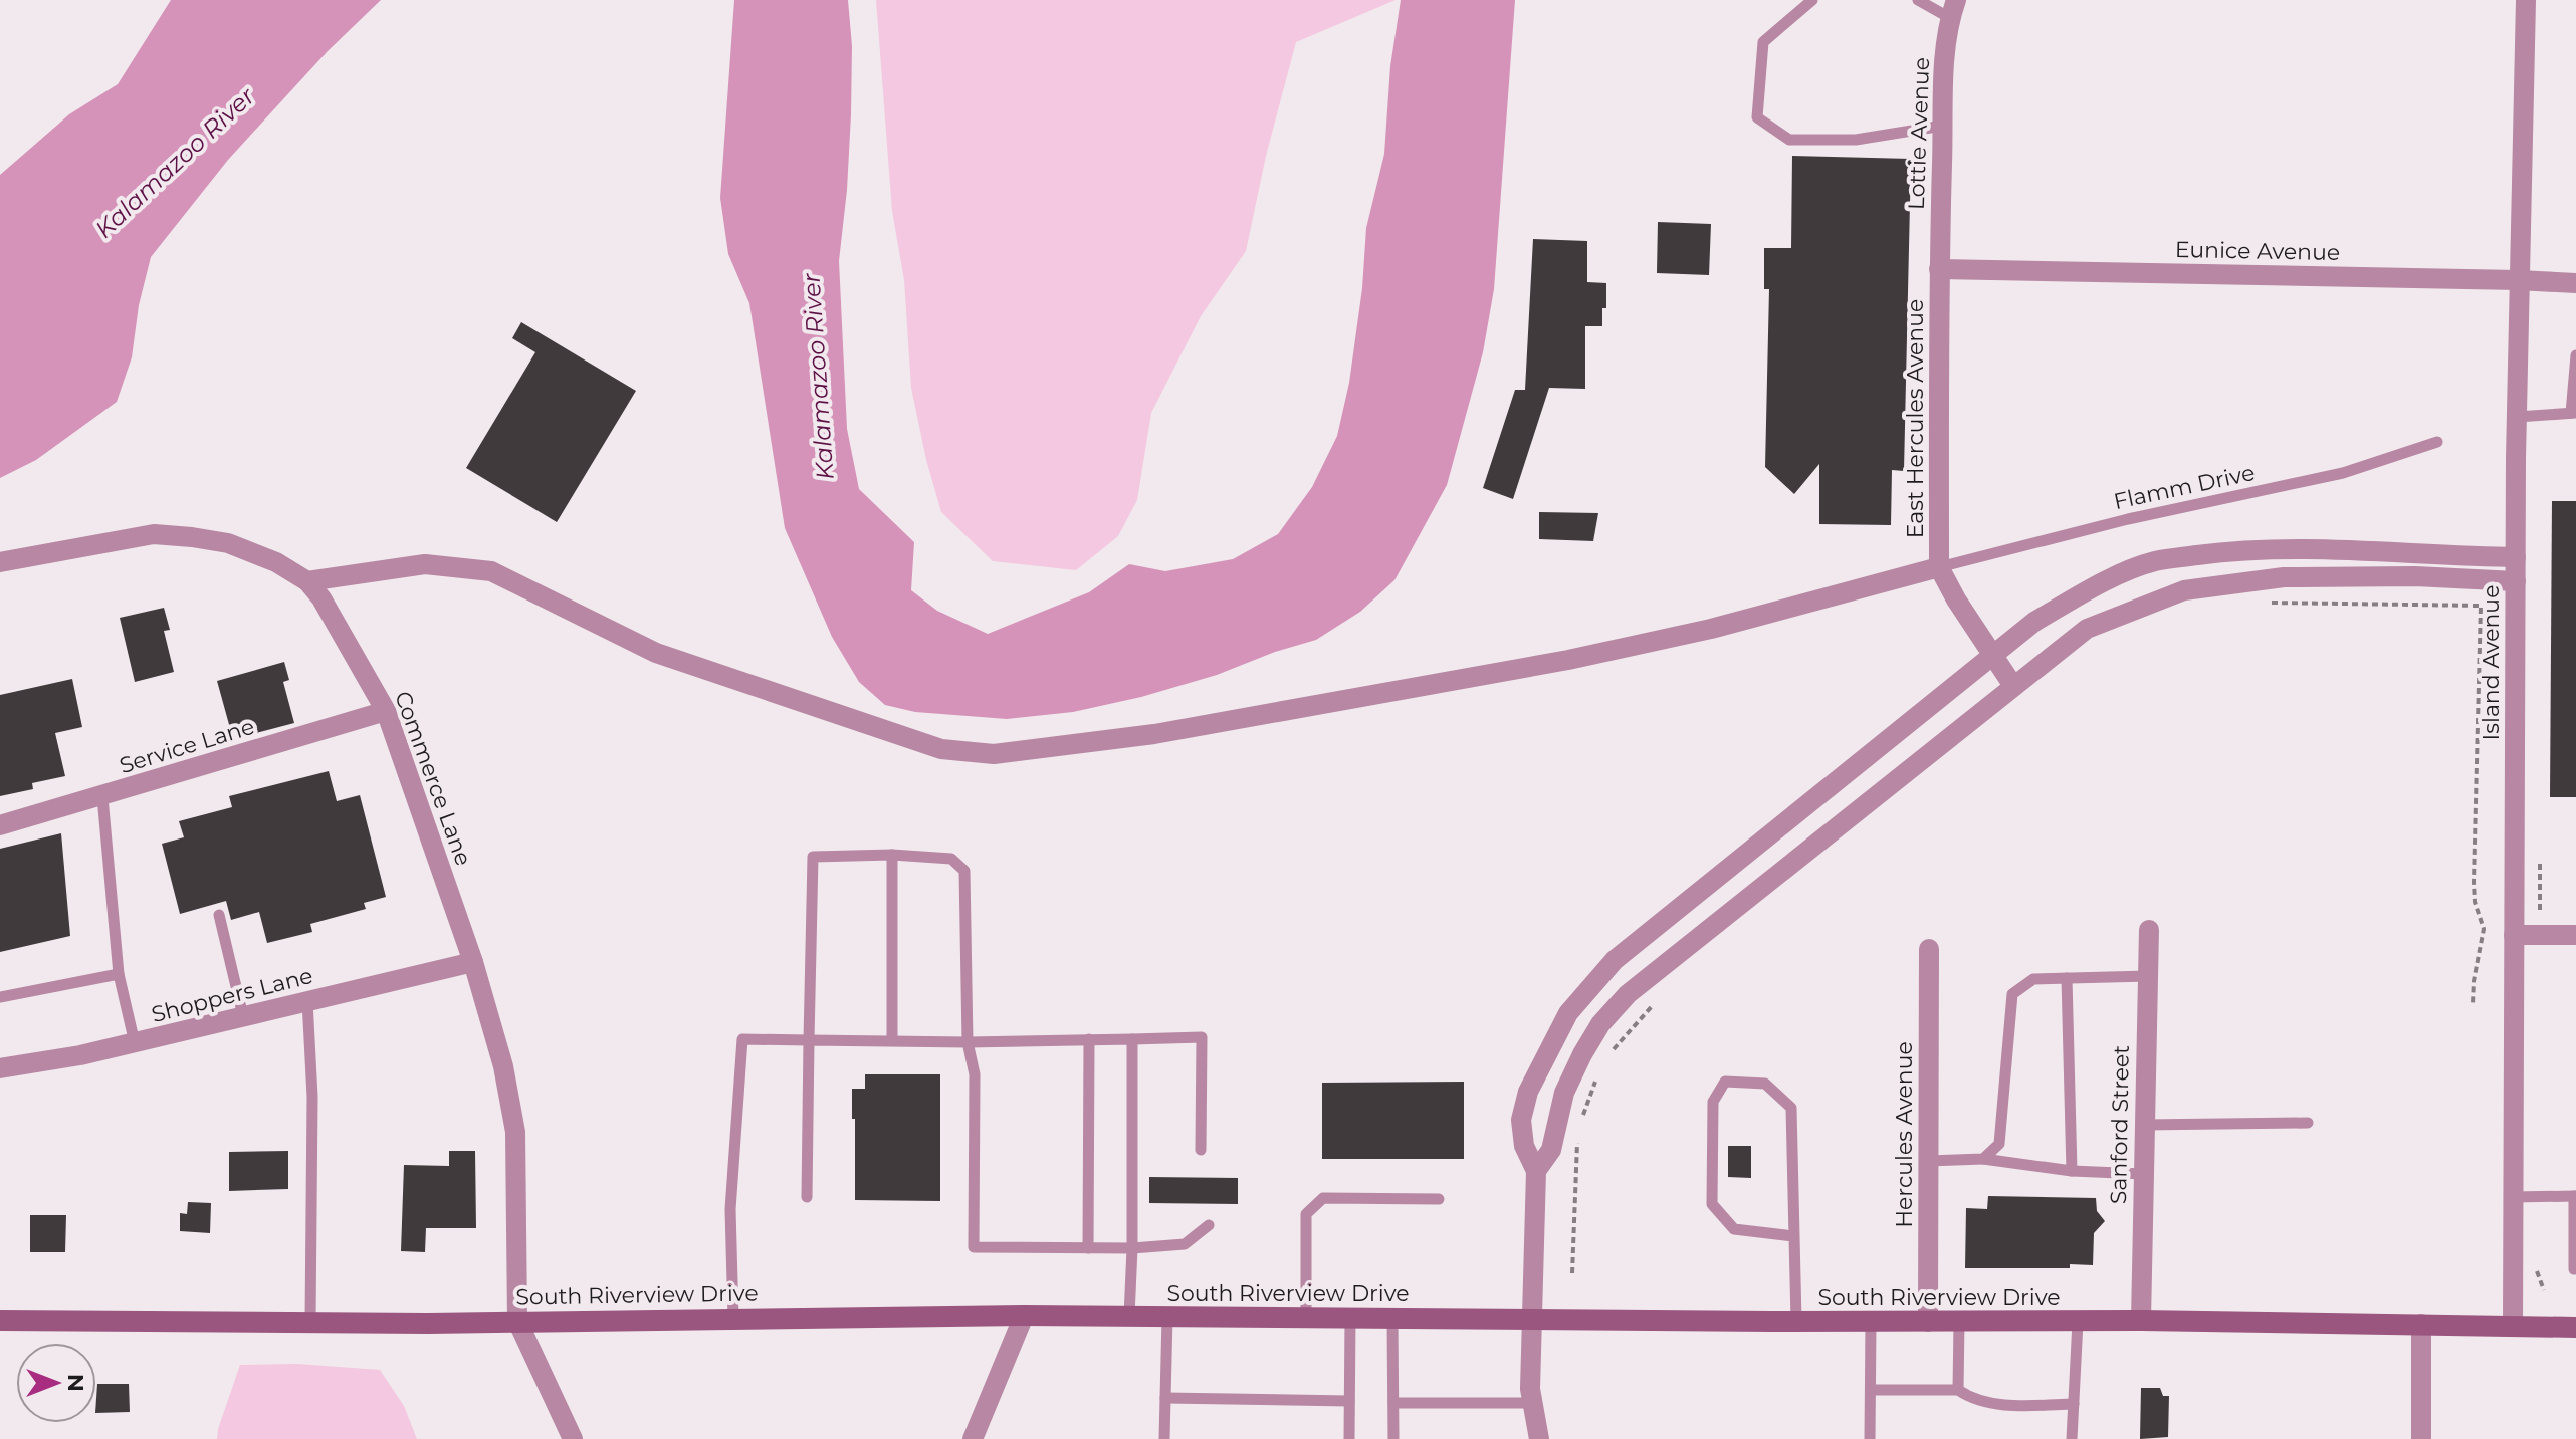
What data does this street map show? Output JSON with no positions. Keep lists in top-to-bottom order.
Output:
{
  "streets": {
    "street": [
      "Lottie Avenue",
      "Eunice Avenue",
      "East Hercules Avenue",
      "Island Avenue",
      "Service Lane",
      "Commerce Lane",
      "Shoppers Lane",
      "Sanford Street",
      "Hercules Avenue",
      "South Riverview Drive"
    ],
    "lane": ["Flamm Drive"]
  },
  "crossings": [
    ["Lottie Avenue", "Eunice Avenue"],
    ["Lottie Avenue", "East Hercules Avenue"],
    ["Eunice Avenue", "East Hercules Avenue"],
    ["Eunice Avenue", "Island Avenue"],
    ["East Hercules Avenue", "Flamm Drive"],
    ["Island Avenue", "South Riverview Drive"],
    ["Service Lane", "Commerce Lane"],
    ["Commerce Lane", "Shoppers Lane"],
    ["Commerce Lane", "South Riverview Drive"],
    ["Sanford Street", "South Riverview Drive"],
    ["Hercules Avenue", "South Riverview Drive"]
  ],
  "water": ["Kalamazoo River"],
  "north": "right"
}
